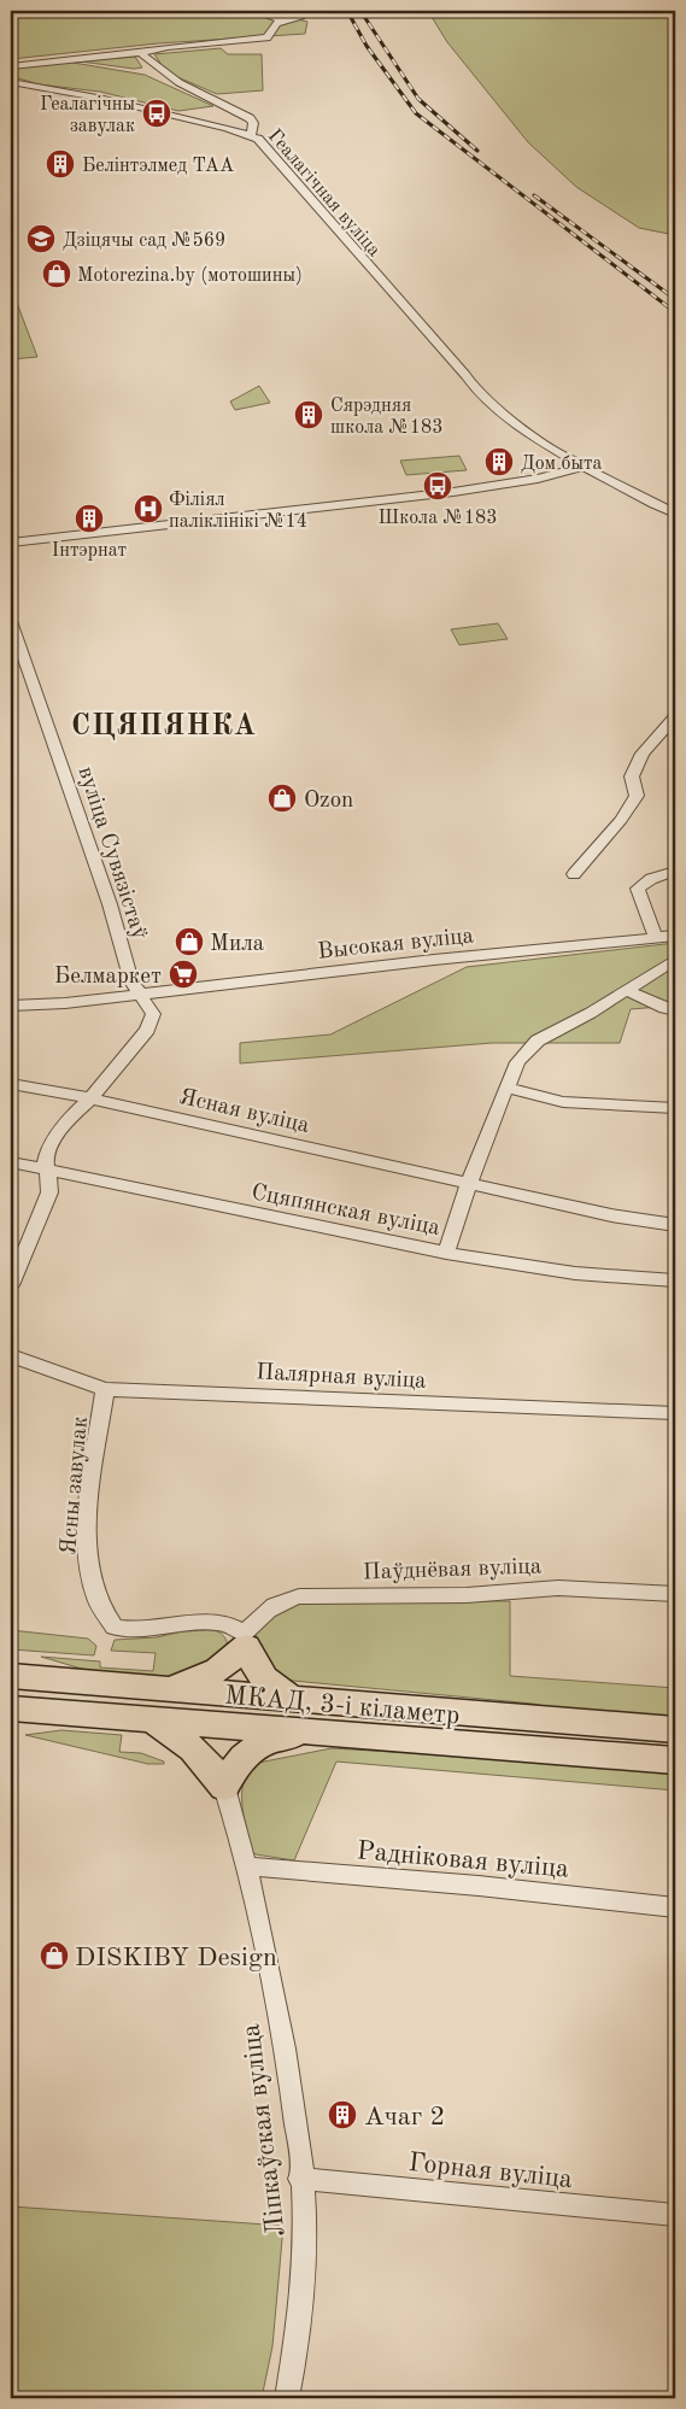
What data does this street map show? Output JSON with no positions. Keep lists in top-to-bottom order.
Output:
{
  "streets": {
    "highway": ["МКАД, 3-і кіламетр"],
    "street": [
      "Геалагічная вуліца",
      "вуліца Сувязістаў",
      "Высокая вуліца",
      "Ясная вуліца",
      "Сцяпянская вуліца",
      "Палярная вуліца",
      "Ясны завулак",
      "Паўднёвая вуліца",
      "Радніковая вуліца",
      "Ліпкаўская вуліца",
      "Горная вуліца"
    ]
  },
  "crossings": [
    ["вуліца Сувязістаў", "Высокая вуліца"],
    ["Палярная вуліца", "Ясны завулак"],
    ["Ясны завулак", "Паўднёвая вуліца"],
    ["Радніковая вуліца", "Ліпкаўская вуліца"],
    ["Ліпкаўская вуліца", "Горная вуліца"]
  ],
  "districts": ["СЦЯПЯНКА"],
  "places": {
    "bus stop": ["Геалагічны завулак", "Школа №183"],
    "building": [
      "Белінтэлмед ТАА",
      "Сярэдняя школа №183",
      "Дом быта",
      "Інтэрнат",
      "Ачаг 2"
    ],
    "school or university": ["Дзіцячы сад №569"],
    "shop": [
      "Motorezina.by (мотошины)",
      "Ozon",
      "Мила",
      "DISKIBY Design"
    ],
    "hospital": ["Філіял паліклінікі №14"],
    "supermarket": ["Белмаркет"]
  }
}
